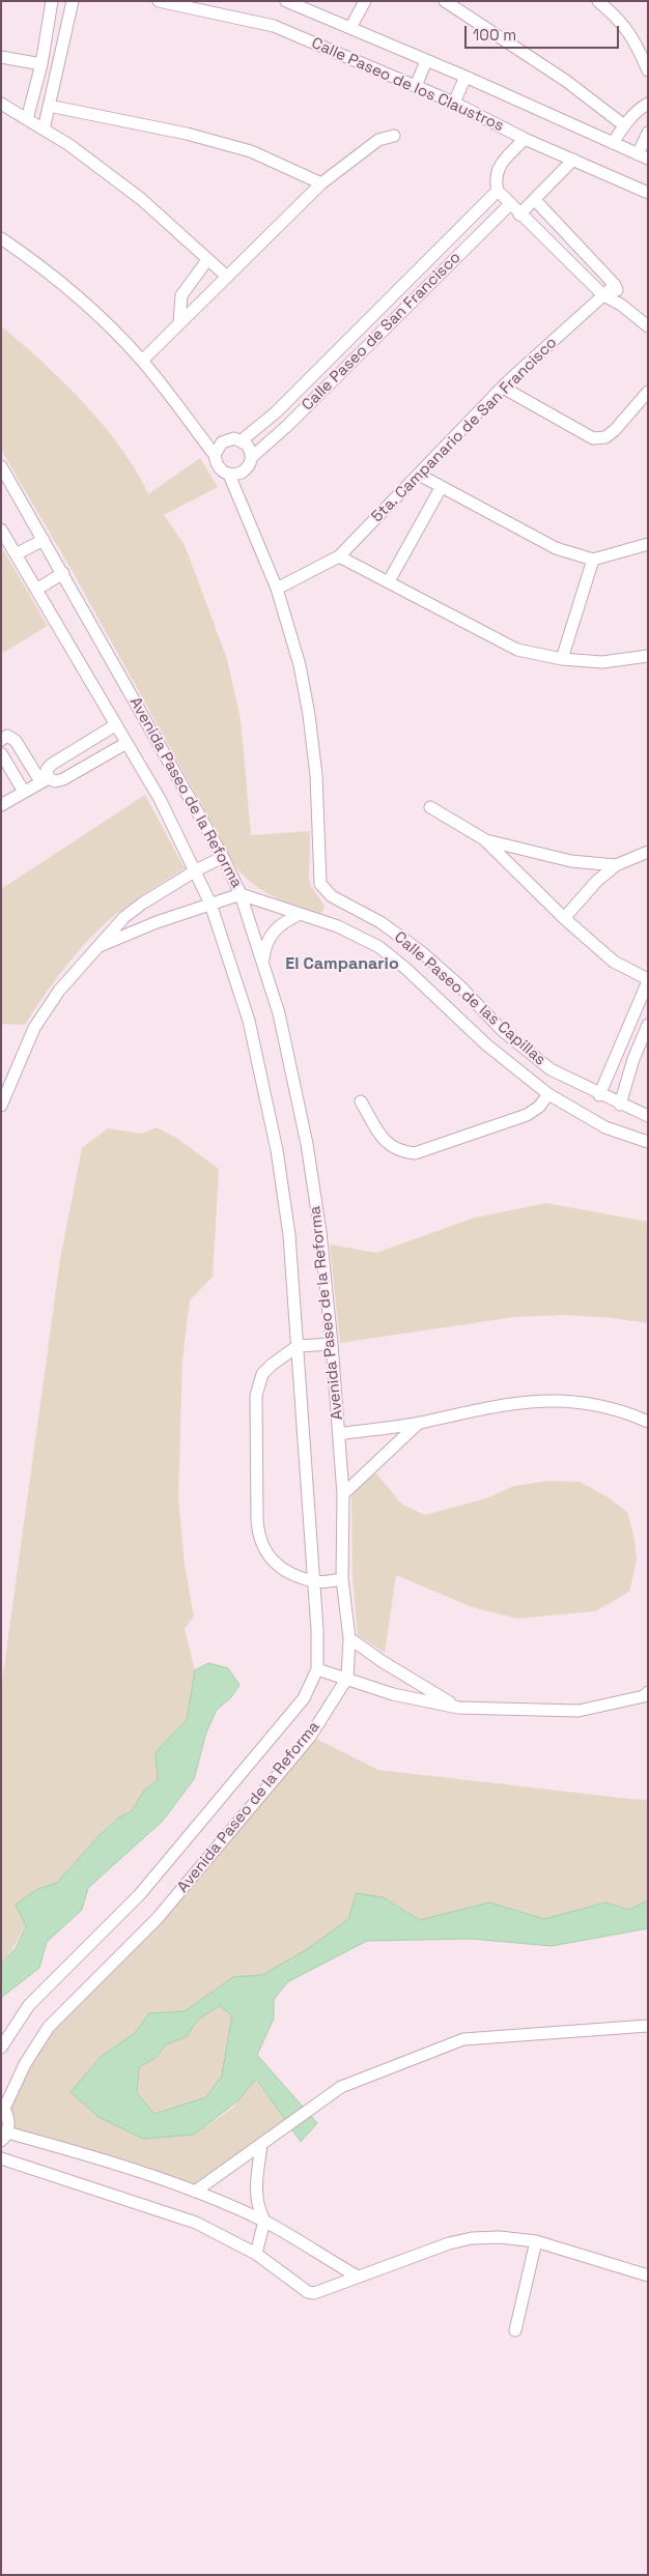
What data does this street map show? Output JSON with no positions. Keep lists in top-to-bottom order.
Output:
{
  "streets": {
    "street": [
      "Calle Paseo de los Claustros",
      "Calle Paseo de San Francisco",
      "5ta. Campanario de San Francisco",
      "Avenida Paseo de la Reforma",
      "Calle Paseo de las Capillas"
    ]
  },
  "crossings": [
    ["5ta. Campanario de San Francisco", "Calle Paseo de las Capillas"]
  ],
  "districts": ["El Campanario"],
  "scale_bar": "100 m"
}
